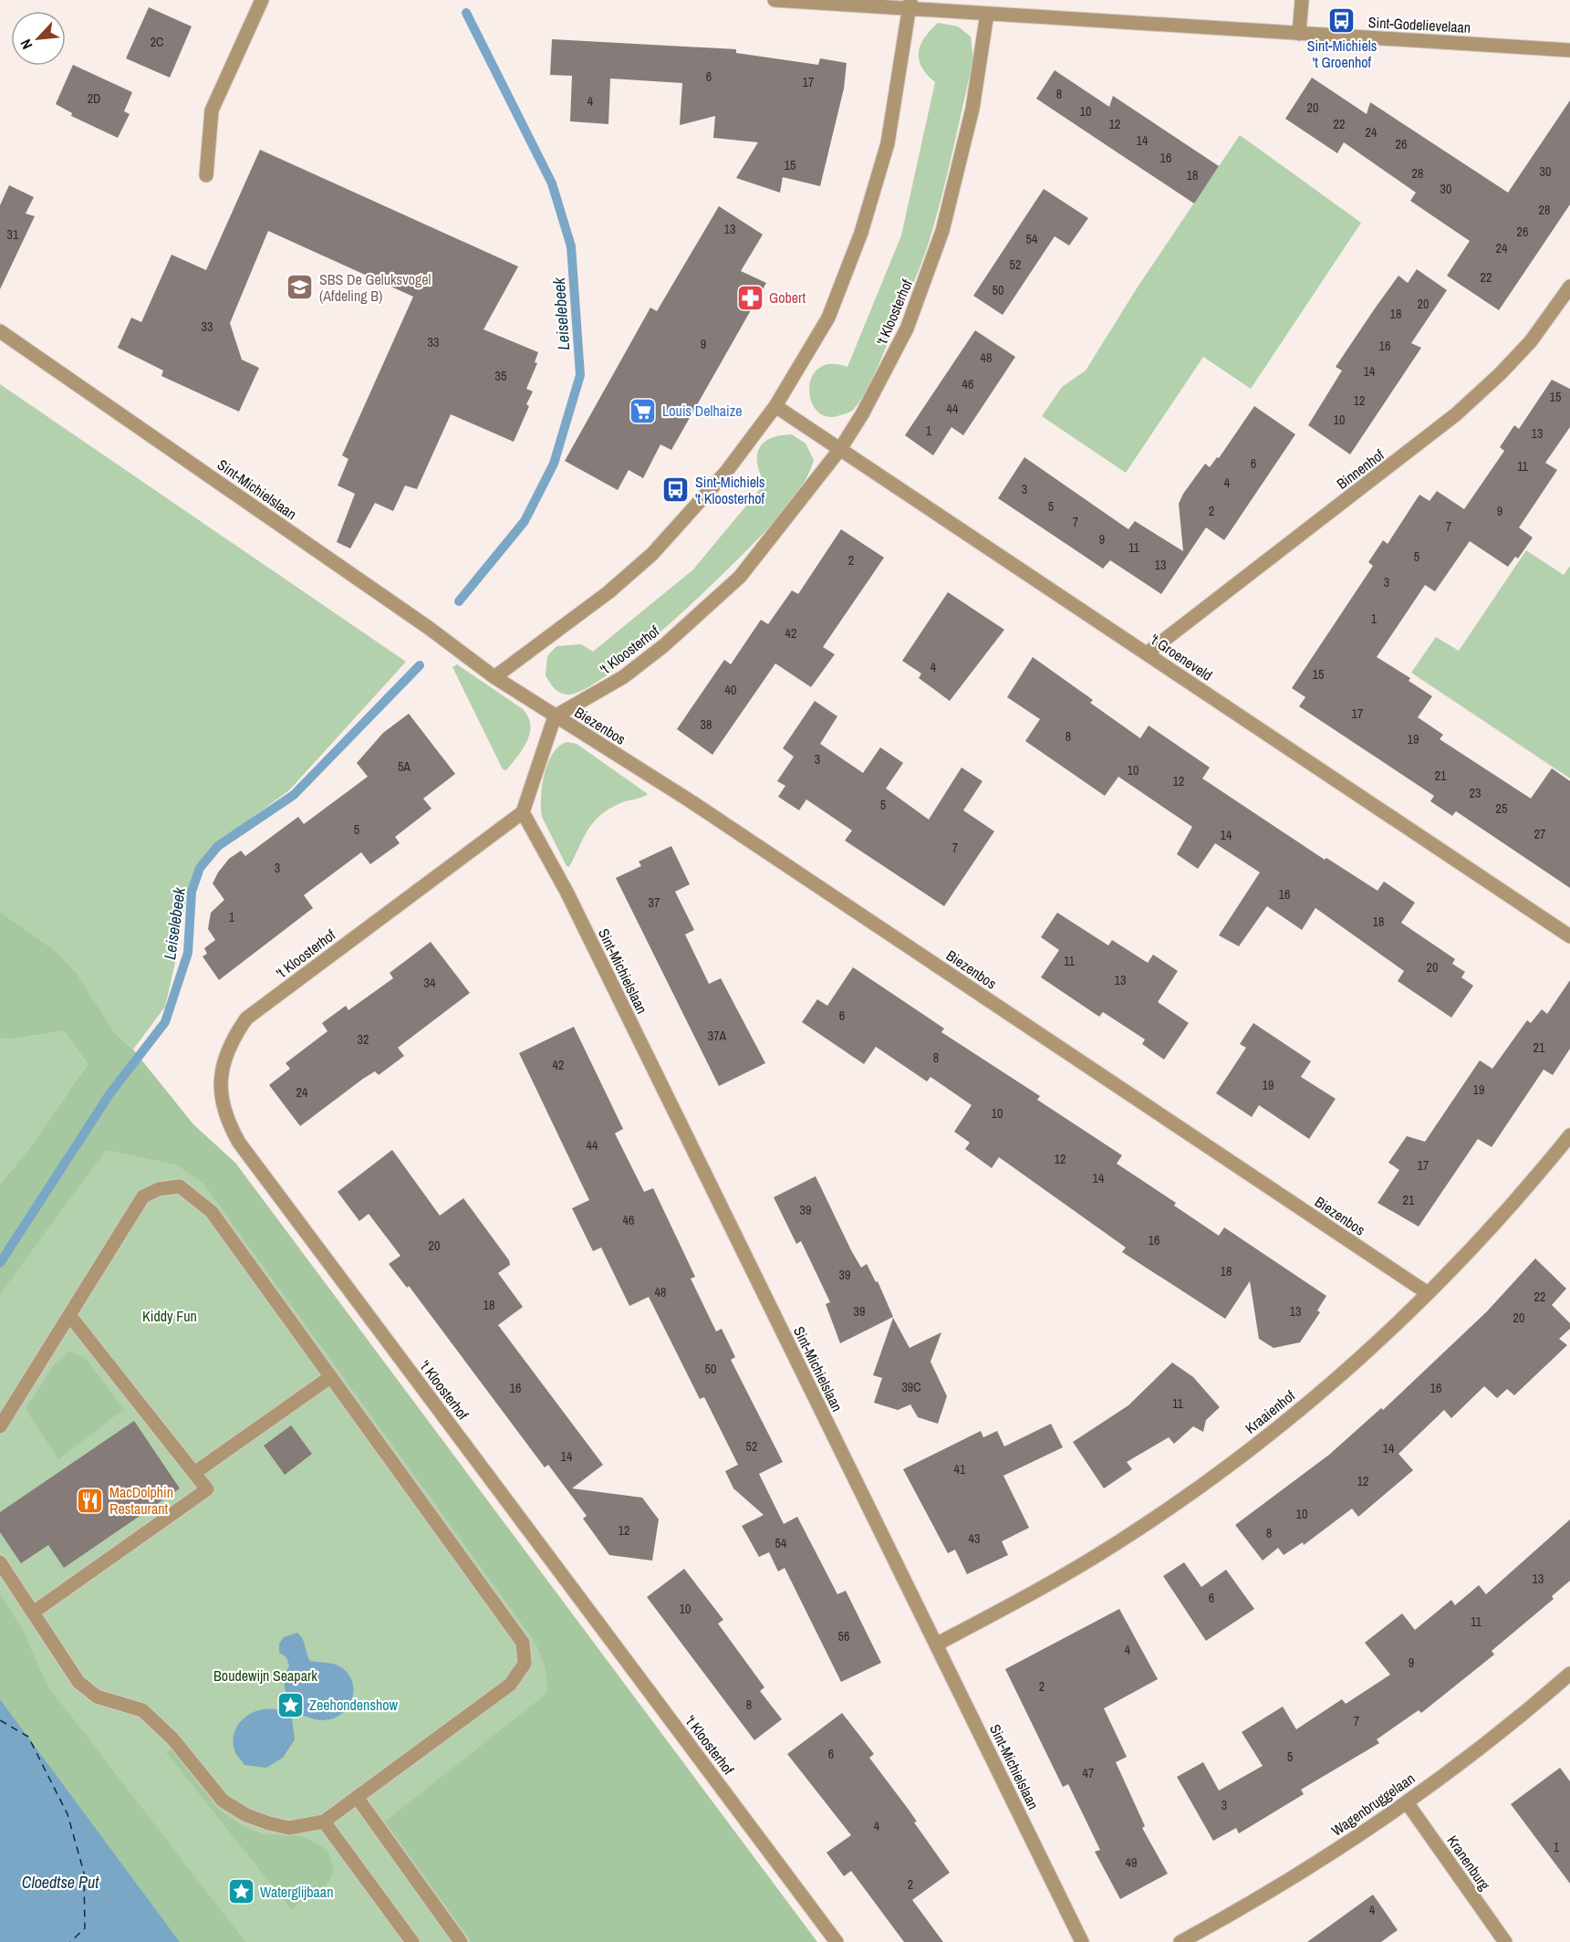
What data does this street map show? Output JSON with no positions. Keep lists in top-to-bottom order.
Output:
{
  "streets": {
    "street": [
      "Sint-Godelievelaan",
      "'t Kloosterhof",
      "Binnenhof",
      "Sint-Michielslaan",
      "'t Groeneveld",
      "Biezenbos",
      "Kraaienhof",
      "Wagenbruggelaan",
      "Kranenburg"
    ]
  },
  "crossings": [
    ["Sint-Godelievelaan", "'t Kloosterhof"],
    ["'t Kloosterhof", "Sint-Michielslaan"],
    ["'t Kloosterhof", "'t Groeneveld"],
    ["'t Kloosterhof", "Biezenbos"],
    ["Binnenhof", "'t Groeneveld"],
    ["Sint-Michielslaan", "Biezenbos"],
    ["Sint-Michielslaan", "Kraaienhof"],
    ["Biezenbos", "Kraaienhof"],
    ["Wagenbruggelaan", "Kranenburg"]
  ],
  "water": ["Leiselebeek", "Cloedtse Put"],
  "parks": ["Kiddy Fun", "Boudewijn Seapark"],
  "places": {
    "bus stop": ["Sint-Michiels 't Groenhof", "Sint-Michiels 't Kloosterhof"],
    "school or university": ["SBS De Geluksvogel (Afdeling B)"],
    "pharmacy": ["Gobert"],
    "supermarket": ["Louis Delhaize"],
    "restaurant": ["MacDolphin Restaurant"],
    "place": ["Zeehondenshow", "Waterglijbaan"]
  },
  "house_numbers": [
    "2C",
    "6",
    "17",
    "8",
    "2D",
    "4",
    "20",
    "10",
    "12",
    "22",
    "24",
    "14",
    "26",
    "16",
    "15",
    "30",
    "28",
    "18",
    "30",
    "28",
    "13",
    "26",
    "31",
    "54",
    "24",
    "52",
    "22",
    "50",
    "20",
    "18",
    "33",
    "33",
    "9",
    "16",
    "48",
    "14",
    "35",
    "46",
    "15",
    "12",
    "44",
    "10",
    "1",
    "13",
    "6",
    "11",
    "4",
    "3",
    "5",
    "2",
    "9",
    "7",
    "7",
    "9",
    "11",
    "5",
    "2",
    "13",
    "3",
    "1",
    "42",
    "4",
    "15",
    "40",
    "17",
    "38",
    "8",
    "19",
    "3",
    "5A",
    "10",
    "21",
    "12",
    "23",
    "5",
    "25",
    "5",
    "27",
    "14",
    "7",
    "3",
    "16",
    "37",
    "1",
    "18",
    "11",
    "20",
    "13",
    "34",
    "6",
    "37A",
    "32",
    "21",
    "8",
    "42",
    "19",
    "19",
    "24",
    "10",
    "44",
    "12",
    "17",
    "14",
    "21",
    "39",
    "46",
    "16",
    "20",
    "18",
    "39",
    "48",
    "22",
    "18",
    "39",
    "13",
    "20",
    "50",
    "39C",
    "16",
    "16",
    "11",
    "52",
    "14",
    "14",
    "41",
    "12",
    "10",
    "12",
    "8",
    "43",
    "54",
    "13",
    "6",
    "10",
    "11",
    "56",
    "4",
    "9",
    "2",
    "8",
    "7",
    "6",
    "5",
    "47",
    "3",
    "4",
    "1",
    "49",
    "2",
    "4"
  ],
  "north": "bottom left"
}
